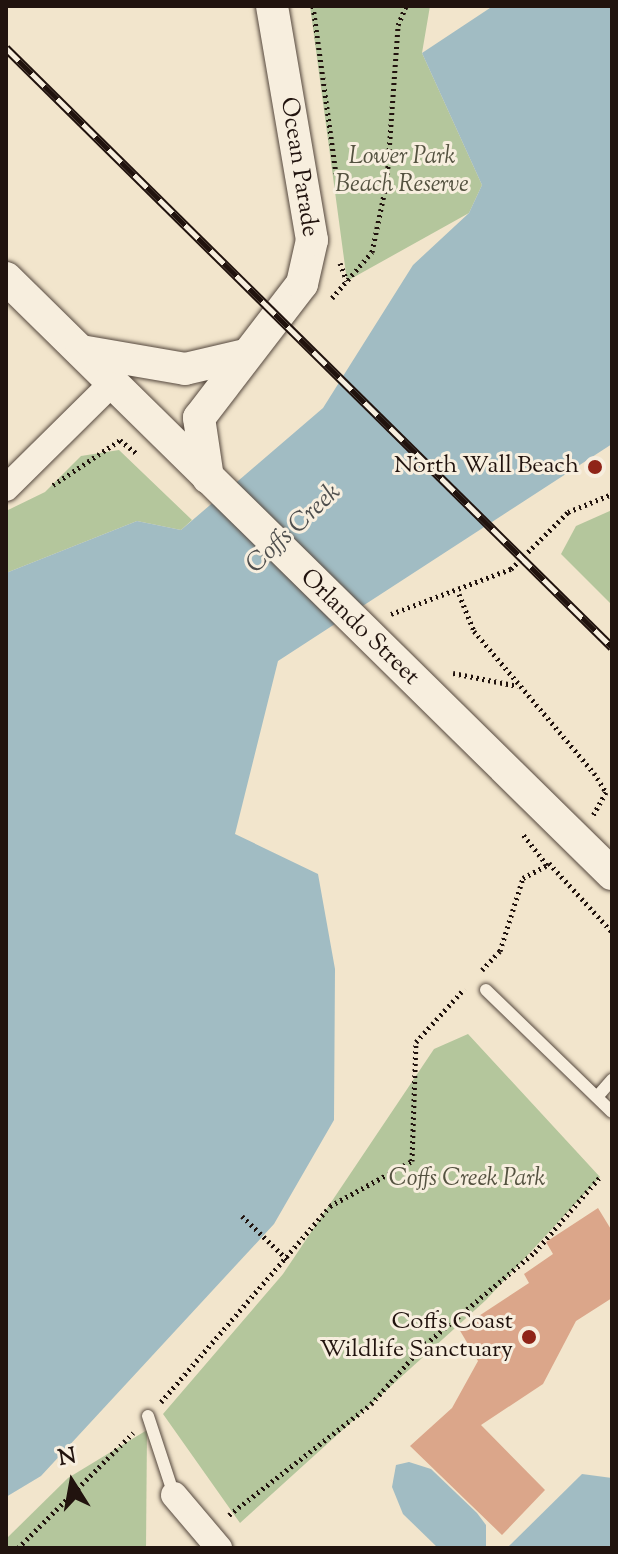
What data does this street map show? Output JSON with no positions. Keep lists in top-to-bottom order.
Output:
{
  "streets": {
    "street": ["Ocean Parade", "Orlando Street"]
  },
  "crossings": [
    ["Ocean Parade", "Orlando Street"]
  ],
  "water": ["Coffs Creek"],
  "parks": ["Lower Park Beach Reserve", "Coffs Creek Park"],
  "places": ["North Wall Beach", "Coffs Coast Wildlife Sanctuary"],
  "north": "top"
}
